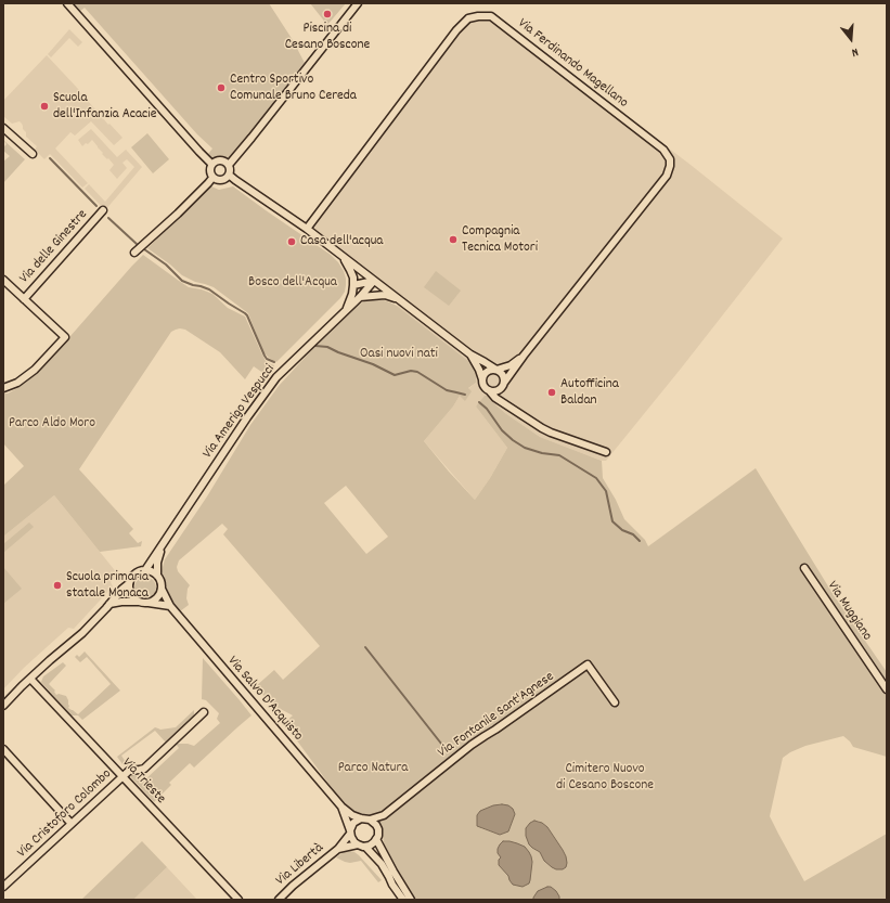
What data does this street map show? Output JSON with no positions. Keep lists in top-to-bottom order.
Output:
{
  "streets": {
    "street": [
      "Via Ferdinando Magellano",
      "Via delle Ginestre",
      "Via Amerigo Vespucci",
      "Via Muggiano",
      "Via Salvo D'Acquisto",
      "Via Fontanile Sant'Agnese",
      "Via Trieste",
      "Via Cristoforo Colombo",
      "Via Libertà"
    ]
  },
  "crossings": [
    ["Via Amerigo Vespucci", "Via Salvo D'Acquisto"],
    ["Via Amerigo Vespucci", "Via Trieste"],
    ["Via Trieste", "Via Cristoforo Colombo"]
  ],
  "parks": [
    "Bosco dell'Acqua",
    "Oasi nuovi nati",
    "Parco Aldo Moro",
    "Parco Natura",
    "Cimitero Nuovo di Cesano Boscone"
  ],
  "places": [
    "Piscina di Cesano Boscone",
    "Centro Sportivo Comunale Bruno Cereda",
    "Scuola dell'Infanzia Acacie",
    "Compagnia Tecnica Motori",
    "Casa dell'acqua",
    "Autofficina Baldan",
    "Scuola primaria statale Monaca"
  ],
  "north": "bottom"
}
